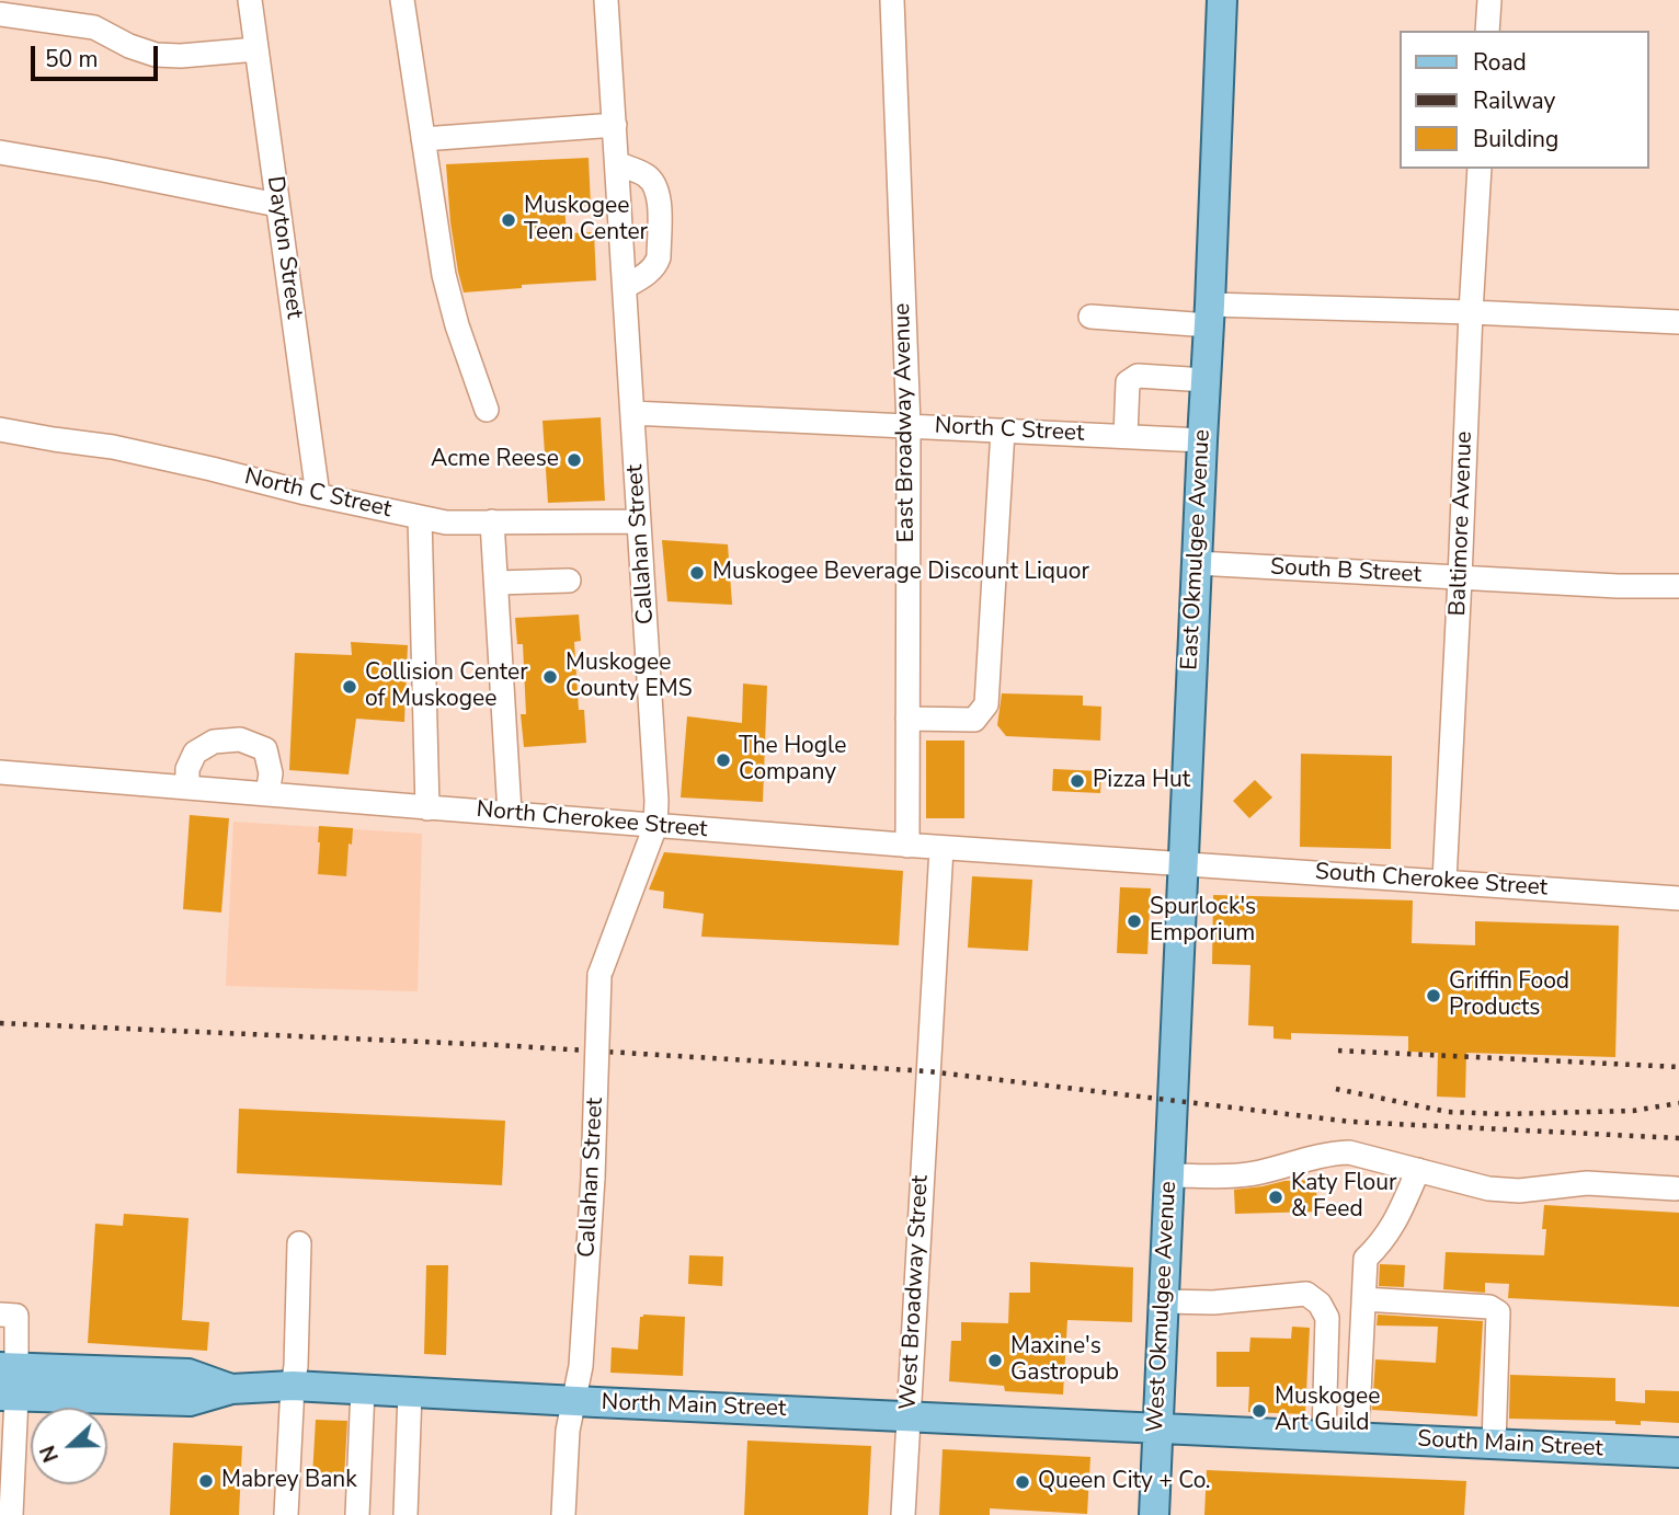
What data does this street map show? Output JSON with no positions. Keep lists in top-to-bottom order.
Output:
{
  "streets": {
    "main road": [
      "East Okmulgee Avenue",
      "West Okmulgee Avenue",
      "North Main Street",
      "South Main Street"
    ],
    "street": [
      "Dayton Street",
      "East Broadway Avenue",
      "North C Street",
      "Baltimore Avenue",
      "Callahan Street",
      "South B Street",
      "North Cherokee Street",
      "South Cherokee Street",
      "West Broadway Street"
    ]
  },
  "crossings": [
    ["Dayton Street", "North C Street"],
    ["East Broadway Avenue", "North C Street"],
    ["East Broadway Avenue", "North Cherokee Street"],
    ["North C Street", "Callahan Street"],
    ["North C Street", "East Okmulgee Avenue"],
    ["Baltimore Avenue", "South B Street"],
    ["Baltimore Avenue", "South Cherokee Street"],
    ["Callahan Street", "North Cherokee Street"],
    ["Callahan Street", "North Main Street"],
    ["East Okmulgee Avenue", "South B Street"],
    ["East Okmulgee Avenue", "North Cherokee Street"],
    ["East Okmulgee Avenue", "South Cherokee Street"],
    ["East Okmulgee Avenue", "West Okmulgee Avenue"],
    ["North Cherokee Street", "South Cherokee Street"],
    ["North Cherokee Street", "West Broadway Street"],
    ["West Broadway Street", "North Main Street"],
    ["West Okmulgee Avenue", "North Main Street"],
    ["West Okmulgee Avenue", "South Main Street"],
    ["North Main Street", "South Main Street"]
  ],
  "places": [
    "Muskogee Teen Center",
    "Acme Reese",
    "Muskogee Beverage Discount Liquor",
    "Muskogee County EMS",
    "Collision Center of Muskogee",
    "The Hogle Company",
    "Pizza Hut",
    "Spurlock's Emporium",
    "Griffin Food Products",
    "Katy Flour & Feed",
    "Maxine's Gastropub",
    "Muskogee Art Guild",
    "Mabrey Bank",
    "Queen City + Co."
  ],
  "legend": ["Road", "Railway", "Building"],
  "scale_bar": "50 m",
  "north": "left"
}
